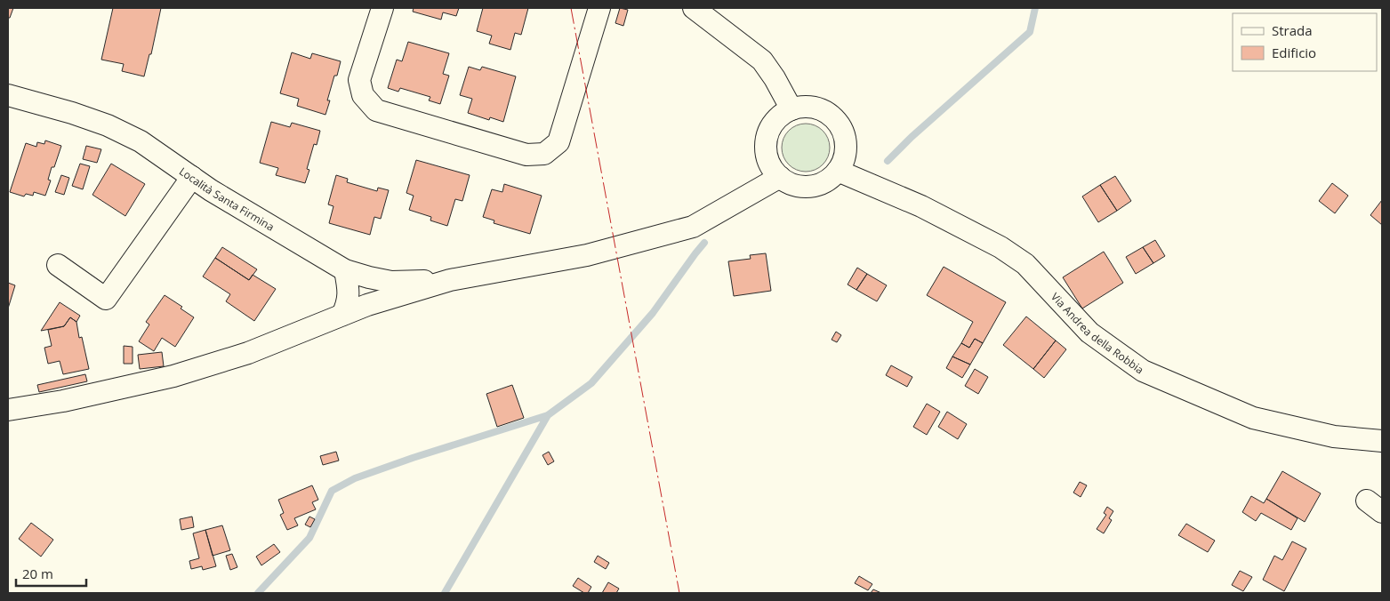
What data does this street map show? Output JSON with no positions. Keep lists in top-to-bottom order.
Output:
{
  "streets": {
    "street": ["Località Santa Firmina", "Via Andrea della Robbia"]
  },
  "legend": ["Strada", "Edificio"],
  "scale_bar": "20 m"
}
